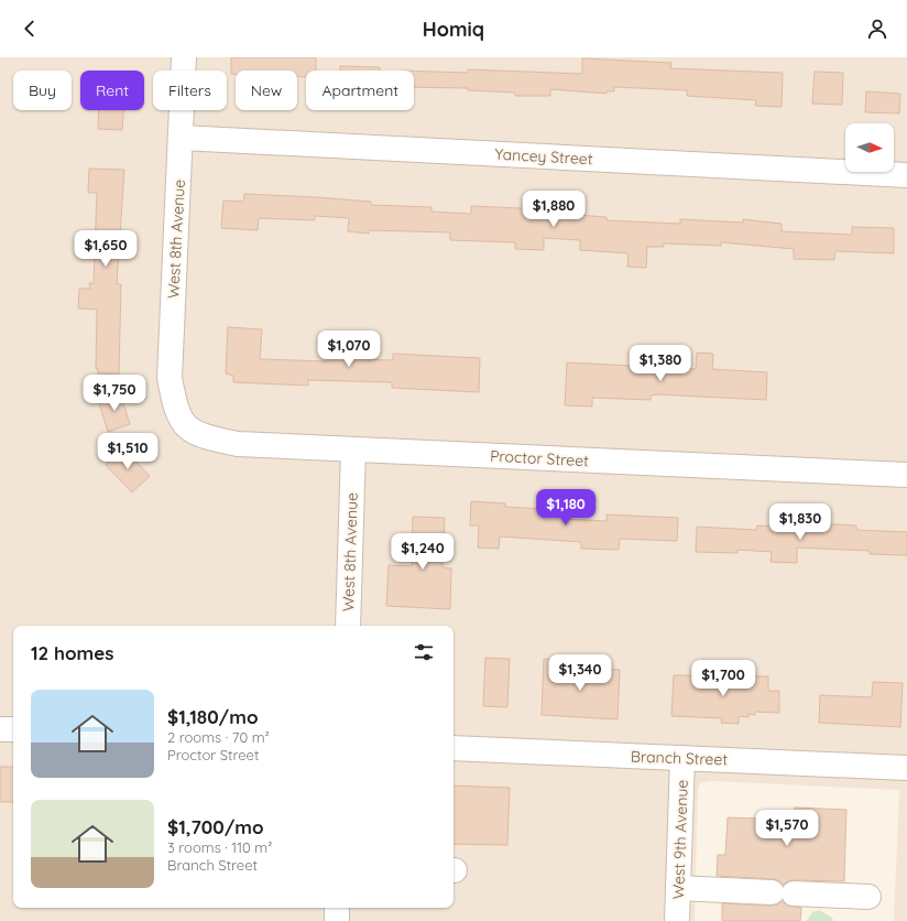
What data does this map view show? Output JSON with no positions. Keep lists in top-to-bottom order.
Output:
{
  "streets": {
    "street": [
      "Yancey Street",
      "West 8th Avenue",
      "Proctor Street",
      "Branch Street",
      "West 9th Avenue"
    ]
  },
  "crossings": [
    ["Yancey Street", "West 8th Avenue"],
    ["West 8th Avenue", "Proctor Street"],
    ["Branch Street", "West 9th Avenue"]
  ],
  "north": "right",
  "page": {
    "header": "Homiq",
    "chip": [
      "Buy",
      "Rent",
      "Filters",
      "New",
      "Apartment"
    ],
    "price": [
      "$1,880",
      "$1,650",
      "$1,070",
      "$1,380",
      "$1,750",
      "$1,510",
      "$1,180",
      "$1,830",
      "$1,240",
      "$1,340",
      "$1,700",
      "$1,570"
    ],
    "heading": "12 homes",
    "list": [
      {
        "name": "$1,180/mo",
        "note": "2 rooms · 70 m² · Proctor Street"
      },
      {
        "name": "$1,700/mo",
        "note": "3 rooms · 110 m² · Branch Street"
      }
    ]
  }
}
